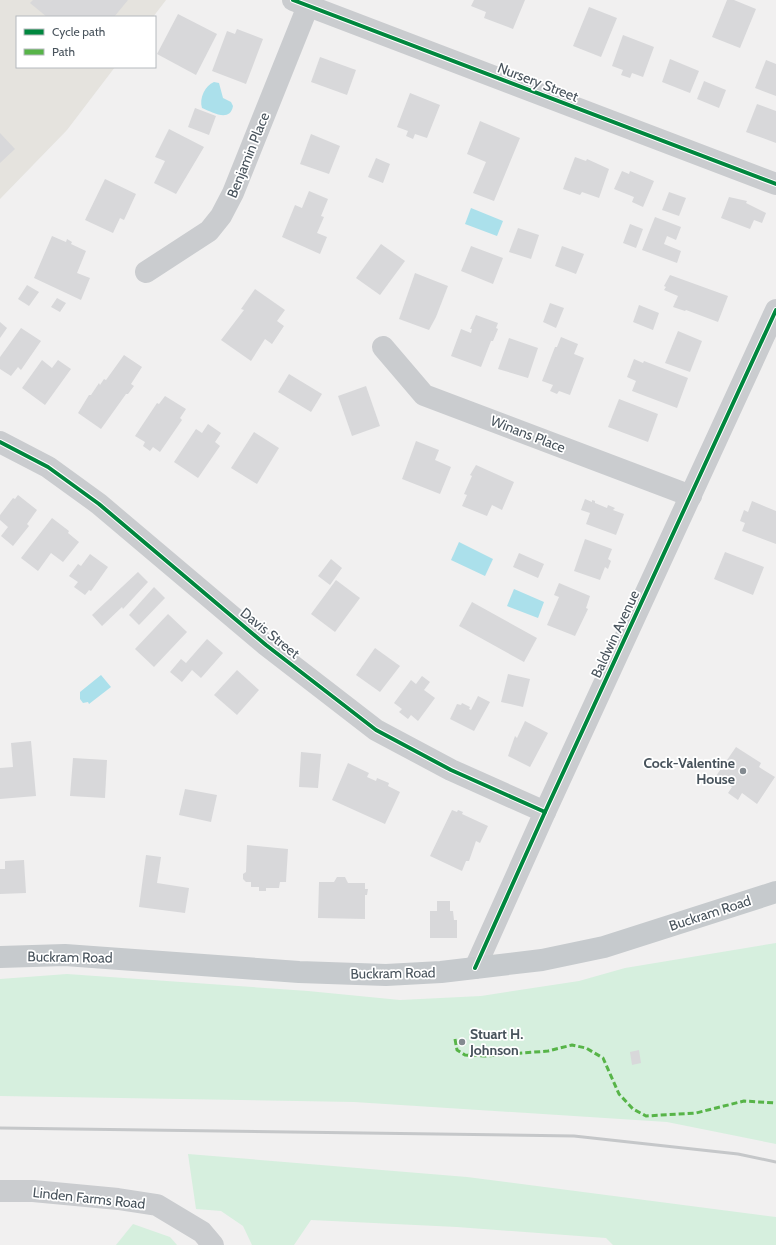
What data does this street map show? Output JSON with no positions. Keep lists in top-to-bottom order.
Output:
{
  "streets": {
    "main road": ["Buckram Road"],
    "street": [
      "Nursery Street",
      "Benjamin Place",
      "Winans Place",
      "Davis Street",
      "Baldwin Avenue",
      "Linden Farms Road"
    ]
  },
  "crossings": [
    ["Nursery Street", "Benjamin Place"],
    ["Winans Place", "Baldwin Avenue"],
    ["Davis Street", "Baldwin Avenue"],
    ["Baldwin Avenue", "Buckram Road"]
  ],
  "places": ["Cock-Valentine House", "Stuart H. Johnson"],
  "legend": ["Cycle path", "Path"]
}
